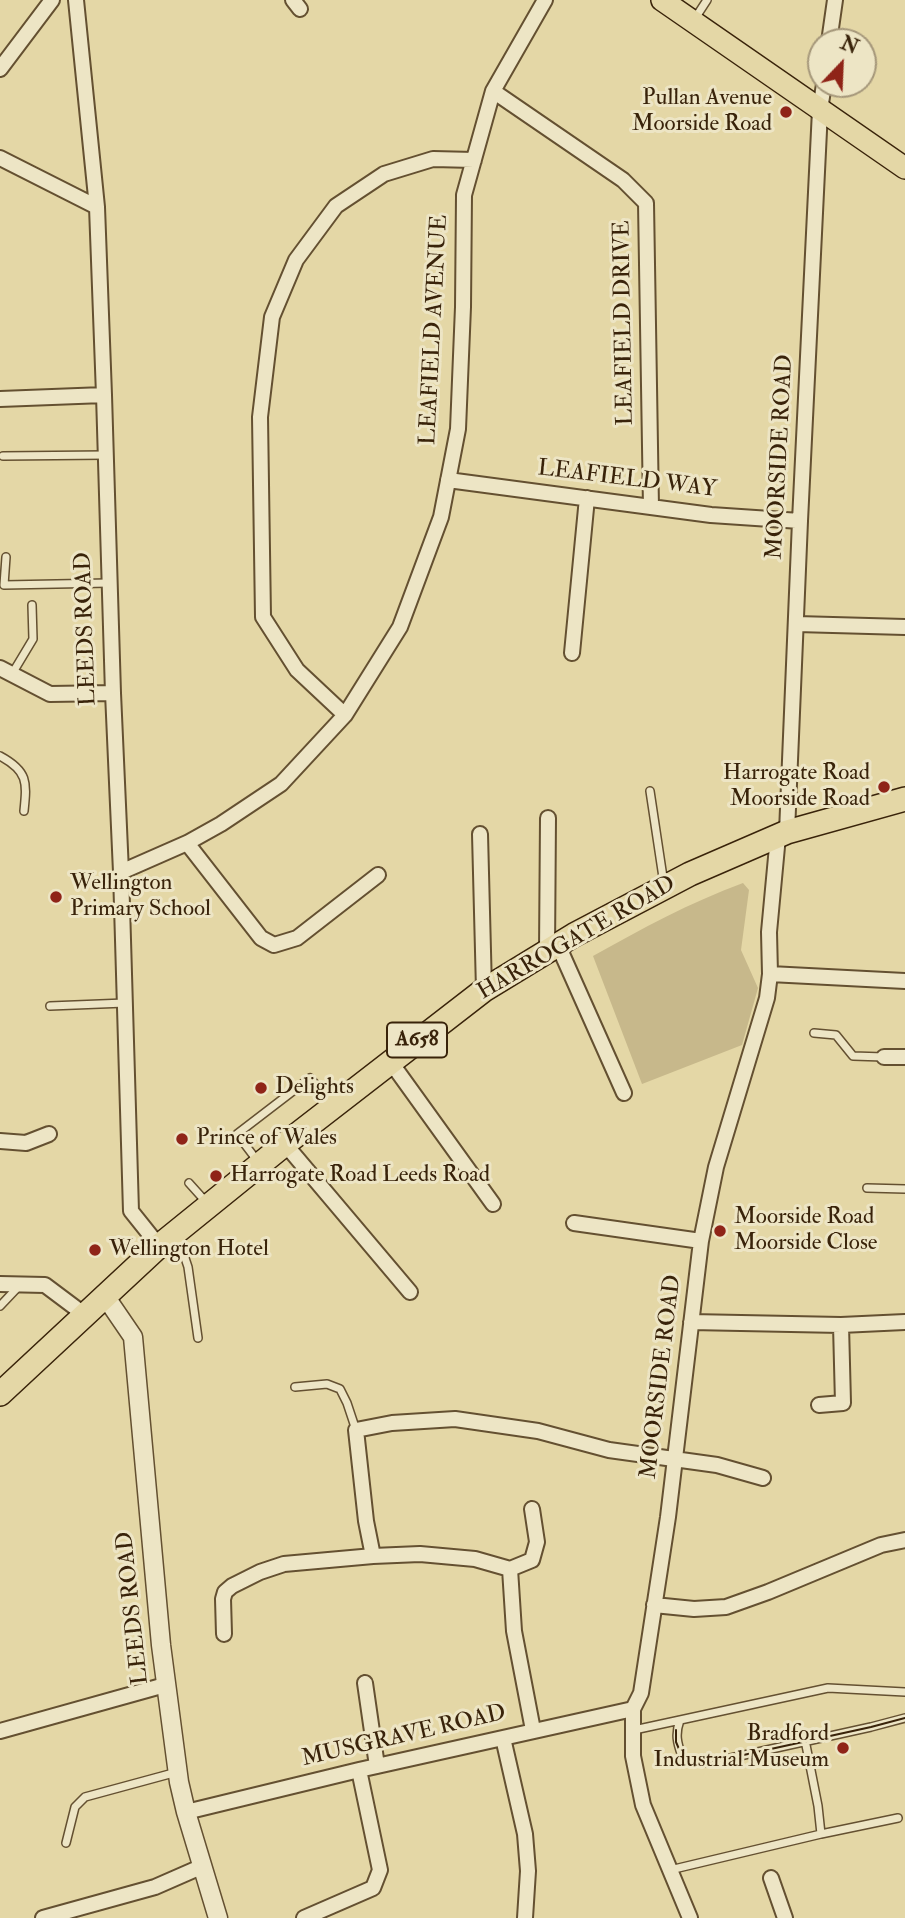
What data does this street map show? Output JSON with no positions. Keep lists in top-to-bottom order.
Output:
{
  "streets": {
    "highway": ["HARROGATE ROAD", "A658"],
    "street": [
      "LEAFIELD DRIVE",
      "LEAFIELD AVENUE",
      "MOORSIDE ROAD",
      "LEAFIELD WAY",
      "LEEDS ROAD",
      "MUSGRAVE ROAD"
    ]
  },
  "crossings": [
    ["LEAFIELD DRIVE", "LEAFIELD AVENUE"],
    ["LEAFIELD DRIVE", "LEAFIELD WAY"],
    ["LEAFIELD AVENUE", "LEAFIELD WAY"],
    ["LEAFIELD AVENUE", "LEEDS ROAD"],
    ["MOORSIDE ROAD", "LEAFIELD WAY"],
    ["MOORSIDE ROAD", "HARROGATE ROAD"],
    ["MOORSIDE ROAD", "MUSGRAVE ROAD"],
    ["LEEDS ROAD", "HARROGATE ROAD"],
    ["LEEDS ROAD", "MUSGRAVE ROAD"]
  ],
  "places": [
    "Pullan Avenue Moorside Road",
    "Harrogate Road Moorside Road",
    "Wellington Primary School",
    "Delights",
    "Prince of Wales",
    "Harrogate Road Leeds Road",
    "Moorside Road Moorside Close",
    "Wellington Hotel",
    "Bradford Industrial Museum"
  ],
  "north": "top right"
}
